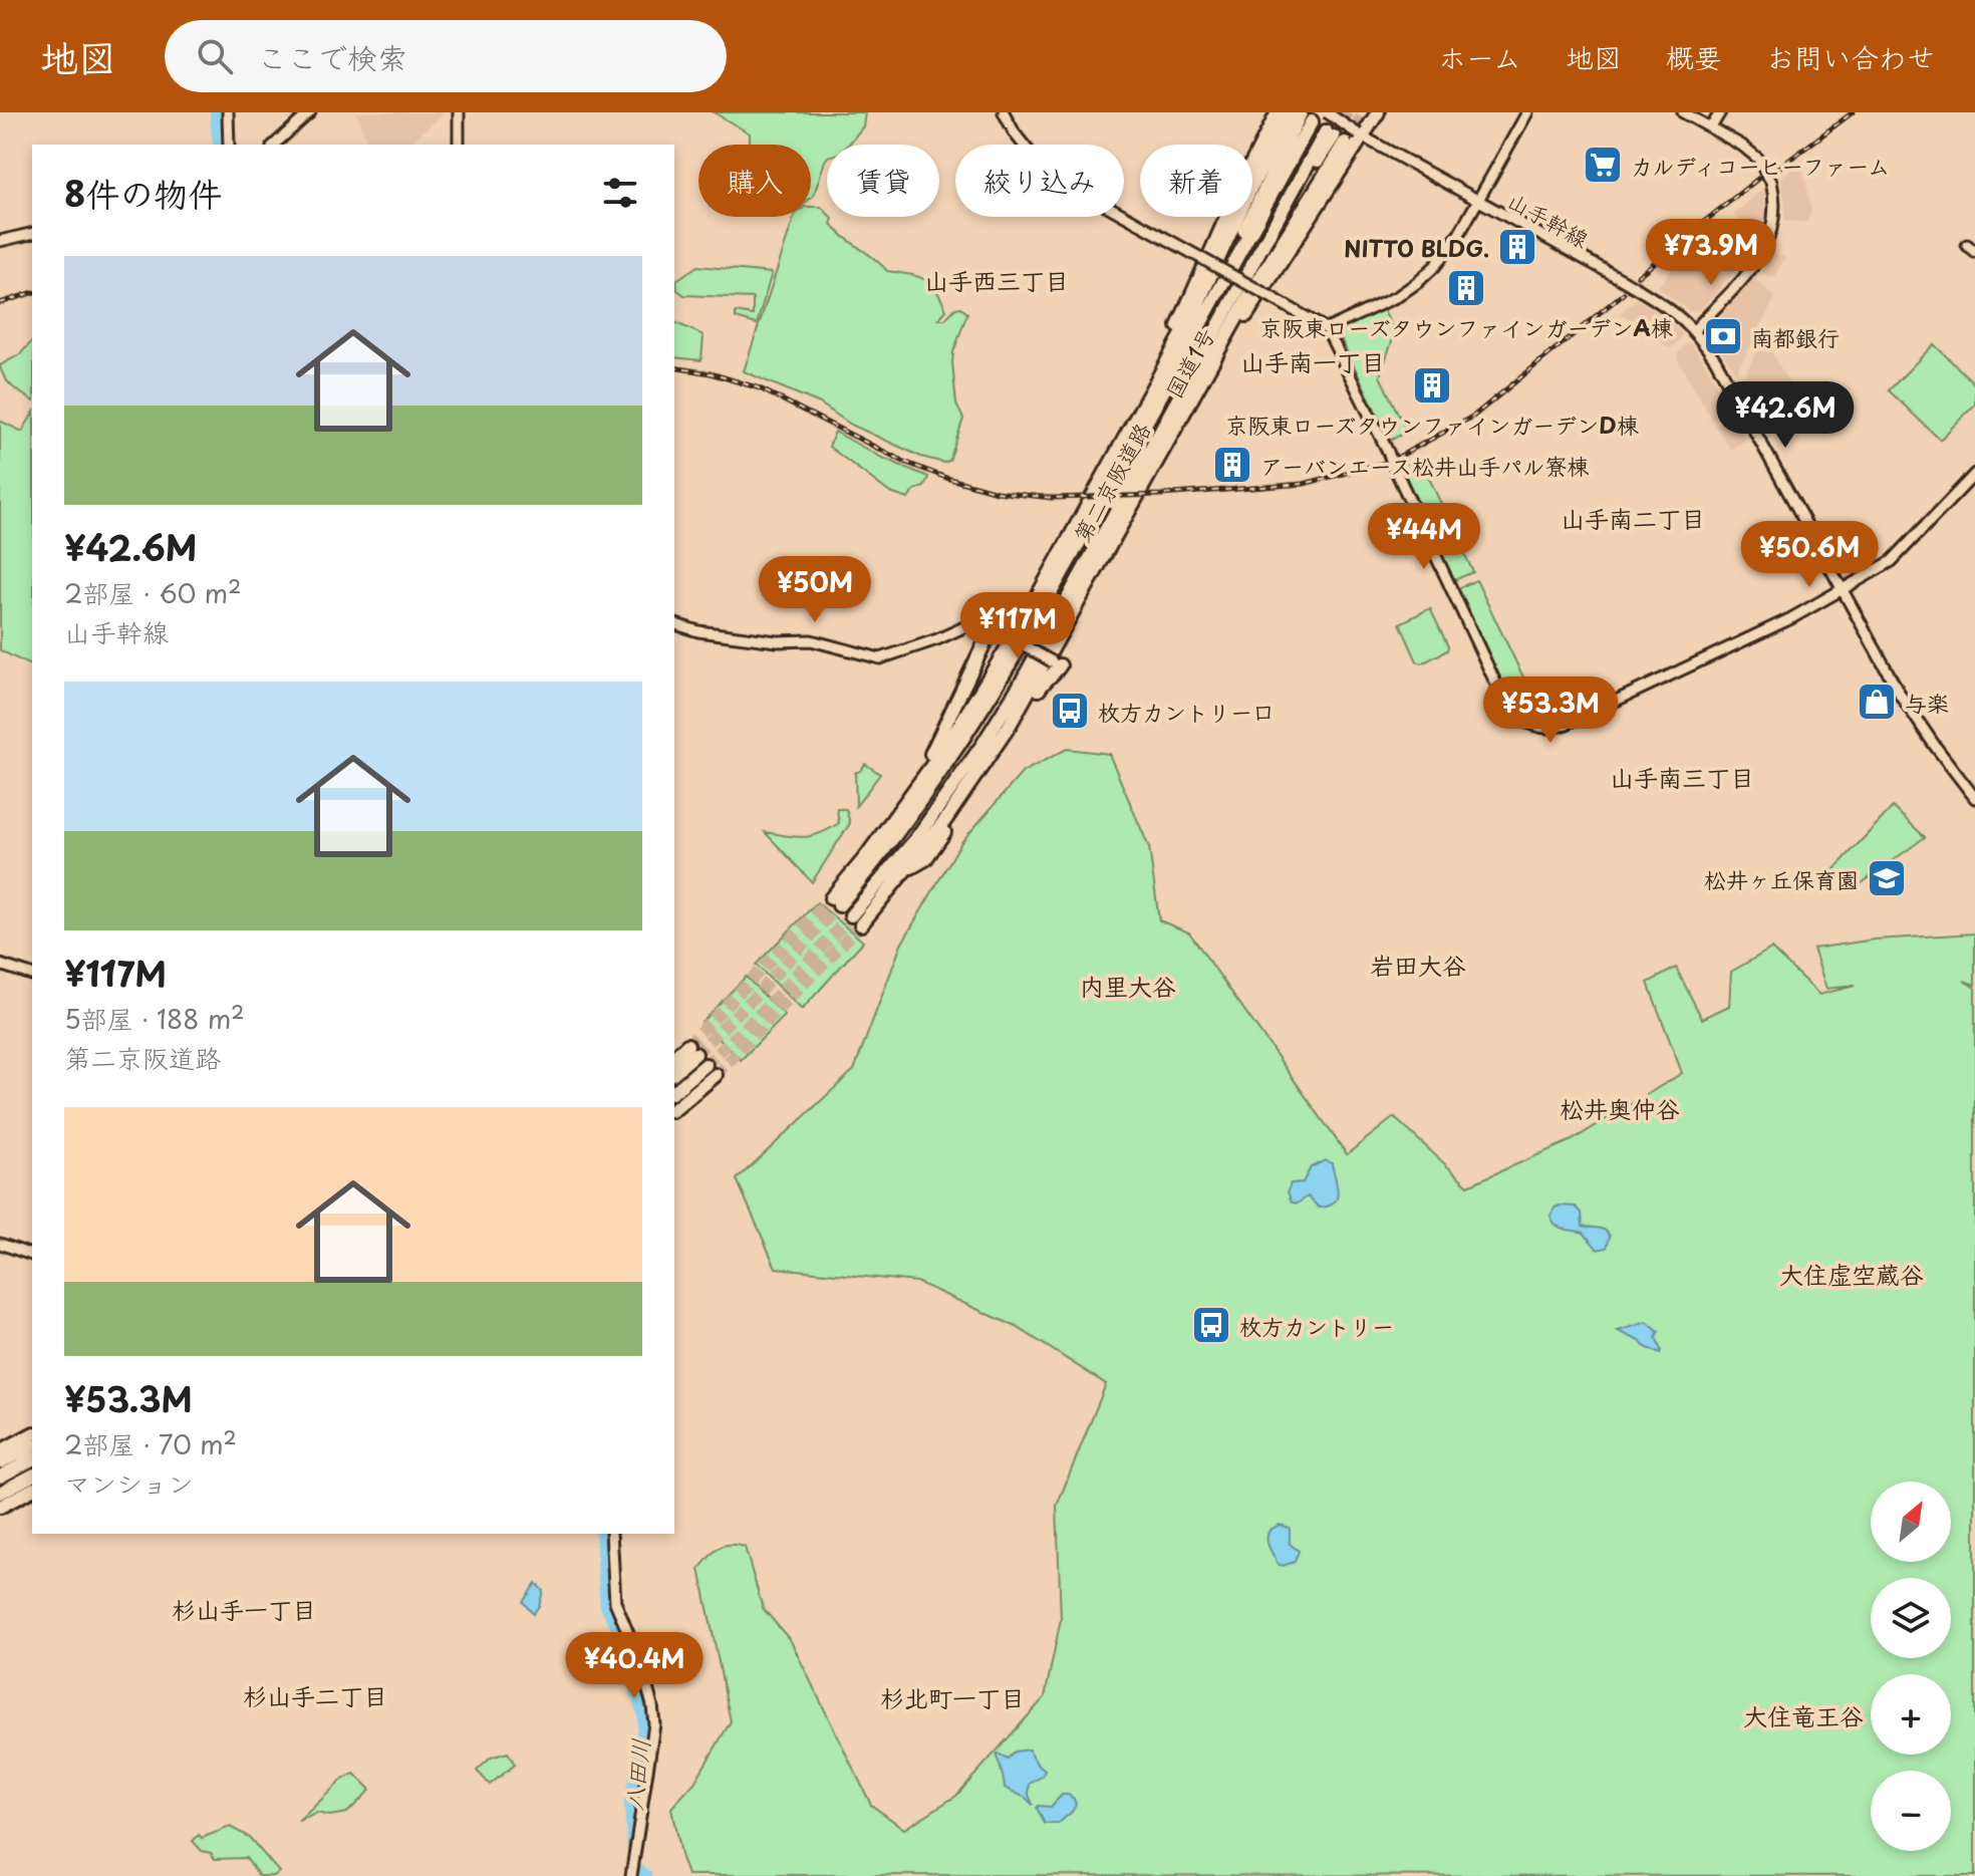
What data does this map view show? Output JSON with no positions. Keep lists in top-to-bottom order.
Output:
{
  "streets": {
    "highway": ["国道1号", "第二京阪道路"],
    "street": ["山手幹線"]
  },
  "crossings": [
    ["国道1号", "第二京阪道路"]
  ],
  "districts": [
    "山手西三丁目",
    "山手南一丁目",
    "山手南二丁目",
    "山手南三丁目",
    "岩田大谷",
    "内里大谷",
    "松井奥仲谷",
    "大住虚空蔵谷",
    "杉山手一丁目",
    "杉山手二丁目",
    "杉北町一丁目",
    "大住竜王谷"
  ],
  "water": ["八田川"],
  "places": {
    "supermarket": ["カルディコーヒーファーム"],
    "building": [
      "NITTO BLDG.",
      "京阪東ローズタウンファインガーデンA棟",
      "京阪東ローズタウンファインガーデンD棟",
      "アーバンエース松井山手パル寮棟"
    ],
    "bank": ["南都銀行"],
    "shop": ["与楽"],
    "bus stop": ["枚方カントリー口", "枚方カントリー"],
    "school or university": ["松井ヶ丘保育園"]
  },
  "north": "top right",
  "page": {
    "header": "地図",
    "search": "ここで検索",
    "nav": [
      "ホーム",
      "地図",
      "概要",
      "お問い合わせ"
    ],
    "chip": [
      "購入",
      "賃貸",
      "絞り込み",
      "新着"
    ],
    "heading": "8件の物件",
    "price": [
      "¥73.9M",
      "¥42.6M",
      "¥44M",
      "¥50.6M",
      "¥50M",
      "¥117M",
      "¥53.3M",
      "¥40.4M"
    ],
    "list": [
      {
        "name": "¥42.6M",
        "note": "2部屋 · 60 m² · 山手幹線"
      },
      {
        "name": "¥117M",
        "note": "5部屋 · 188 m² · 第二京阪道路"
      },
      {
        "name": "¥53.3M",
        "note": "2部屋 · 70 m² · マンション"
      }
    ],
    "map_buttons": ["+", "−"]
  }
}
